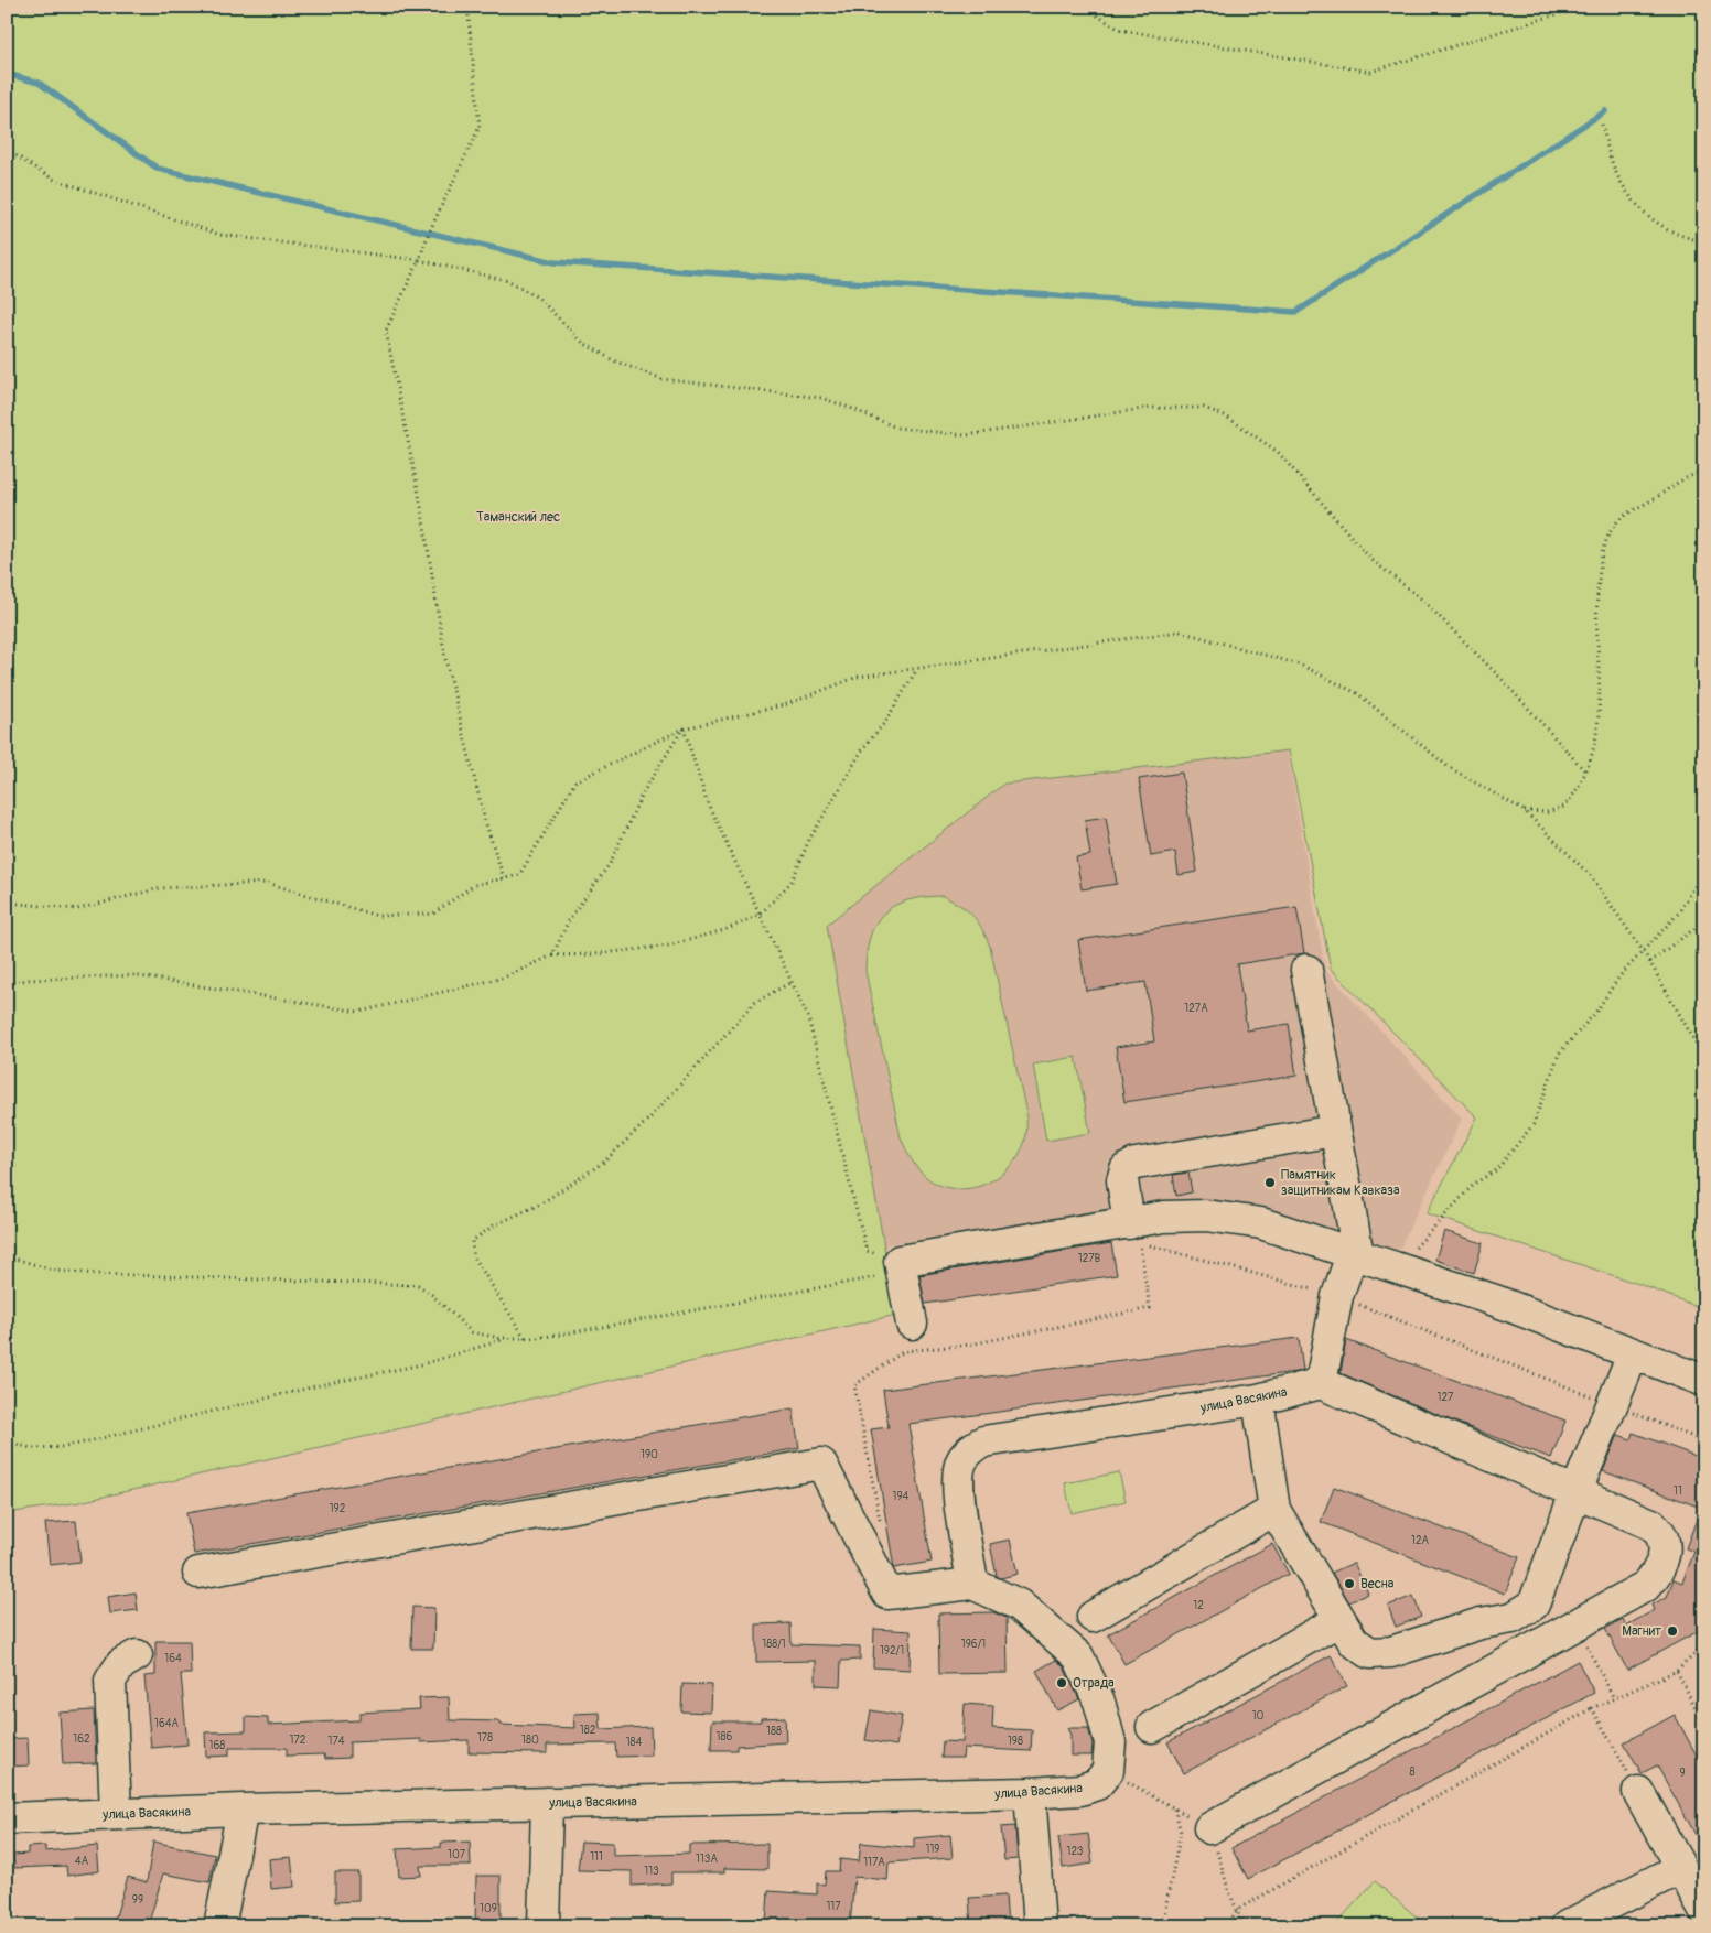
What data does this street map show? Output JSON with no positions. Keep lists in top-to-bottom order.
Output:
{
  "streets": {
    "street": ["улица Васякина"]
  },
  "parks": ["Таманский лес"],
  "places": [
    "Памятник защитникам Кавказа",
    "Весна",
    "Магнит",
    "Отрада"
  ],
  "house_numbers": [
    "127А",
    "127В",
    "127",
    "190",
    "11",
    "194",
    "192",
    "12А",
    "12",
    "188/1",
    "196/1",
    "192/1",
    "164",
    "10",
    "164А",
    "182",
    "188",
    "186",
    "178",
    "162",
    "172",
    "180",
    "174",
    "198",
    "184",
    "168",
    "8",
    "9",
    "119",
    "123",
    "107",
    "111",
    "113А",
    "4А",
    "117А",
    "113",
    "99",
    "117",
    "109"
  ]
}
